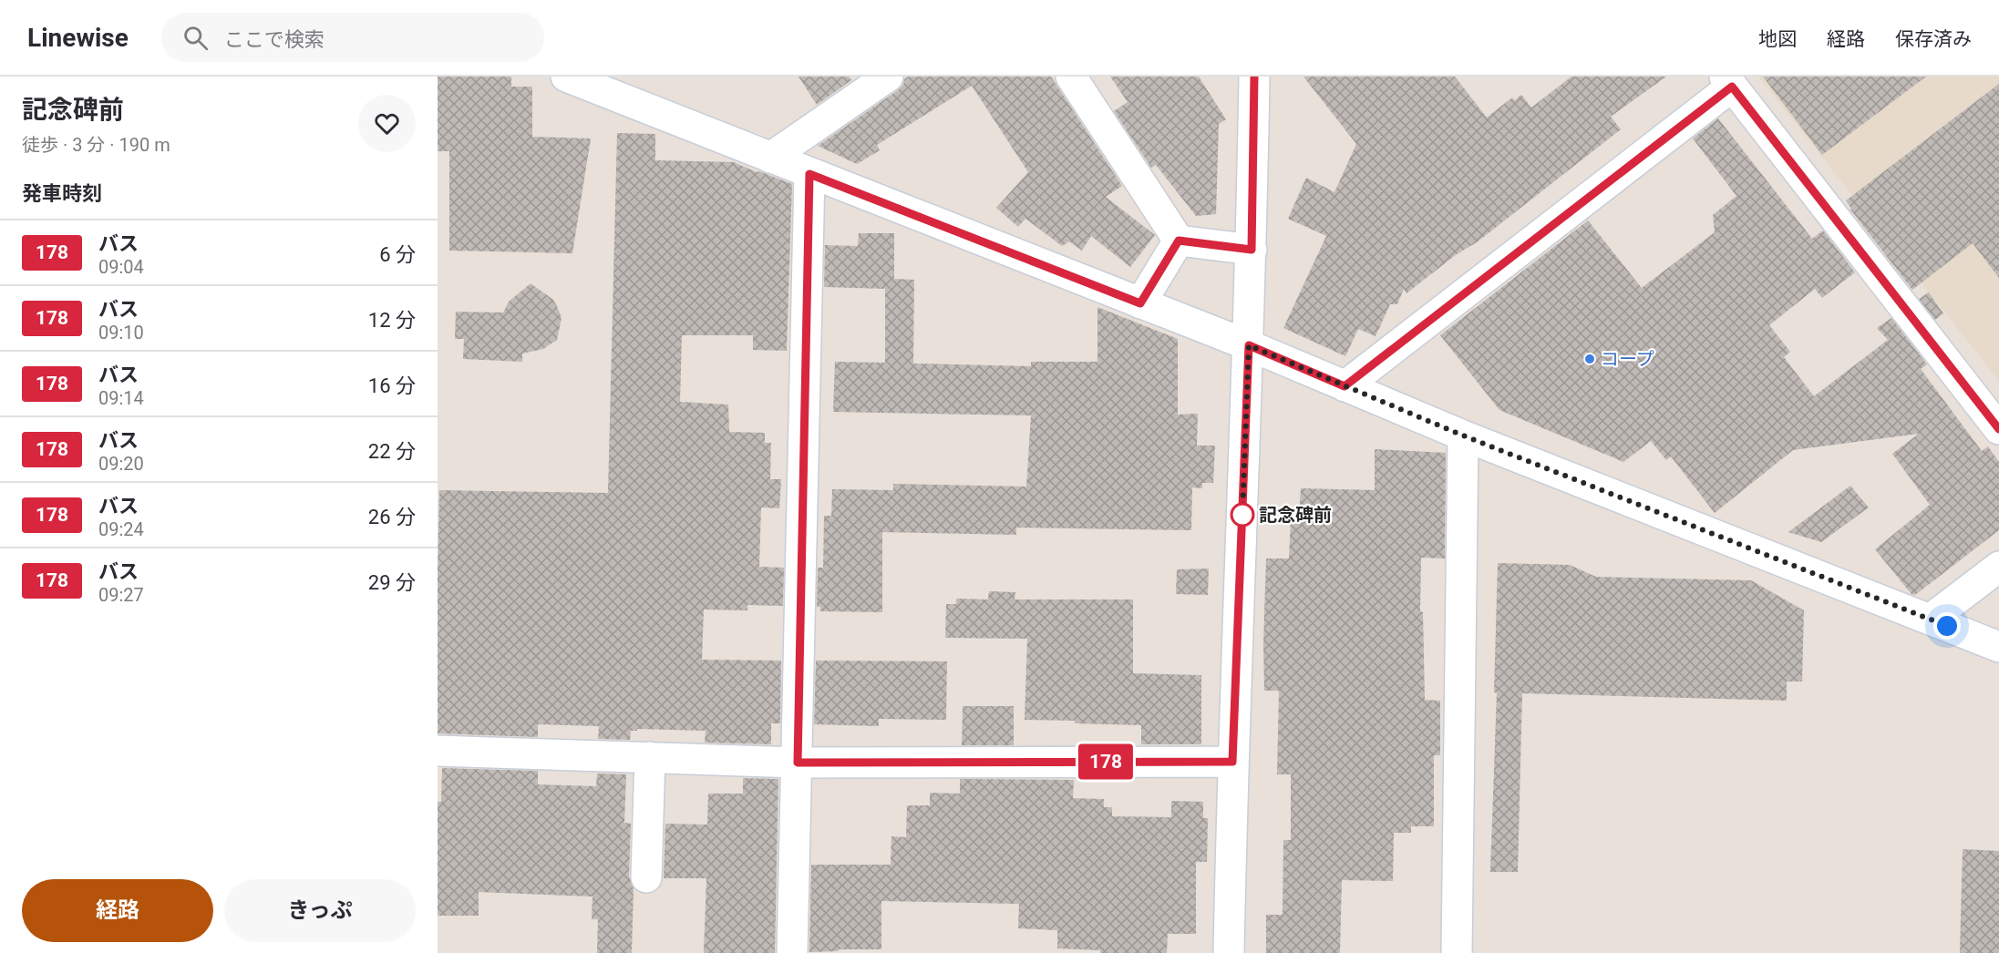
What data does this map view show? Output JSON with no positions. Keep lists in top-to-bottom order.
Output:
{
  "places": ["コープ", "記念碑前"],
  "lines": ["bus line 178"],
  "page": {
    "header": "Linewise",
    "search": "ここで検索",
    "nav": ["地図", "経路", "保存済み"],
    "heading": [
      ["記念碑前", "徒歩 · 3 分 · 190 m"],
      "発車時刻"
    ],
    "on_map": "178",
    "list": [
      {
        "mark": "178",
        "name": "バス",
        "note": "09:04",
        "value": "6 分"
      },
      {
        "mark": "178",
        "name": "バス",
        "note": "09:10",
        "value": "12 分"
      },
      {
        "mark": "178",
        "name": "バス",
        "note": "09:14",
        "value": "16 分"
      },
      {
        "mark": "178",
        "name": "バス",
        "note": "09:20",
        "value": "22 分"
      },
      {
        "mark": "178",
        "name": "バス",
        "note": "09:24",
        "value": "26 分"
      },
      {
        "mark": "178",
        "name": "バス",
        "note": "09:27",
        "value": "29 分"
      }
    ],
    "buttons": ["経路", "きっぷ"]
  }
}
